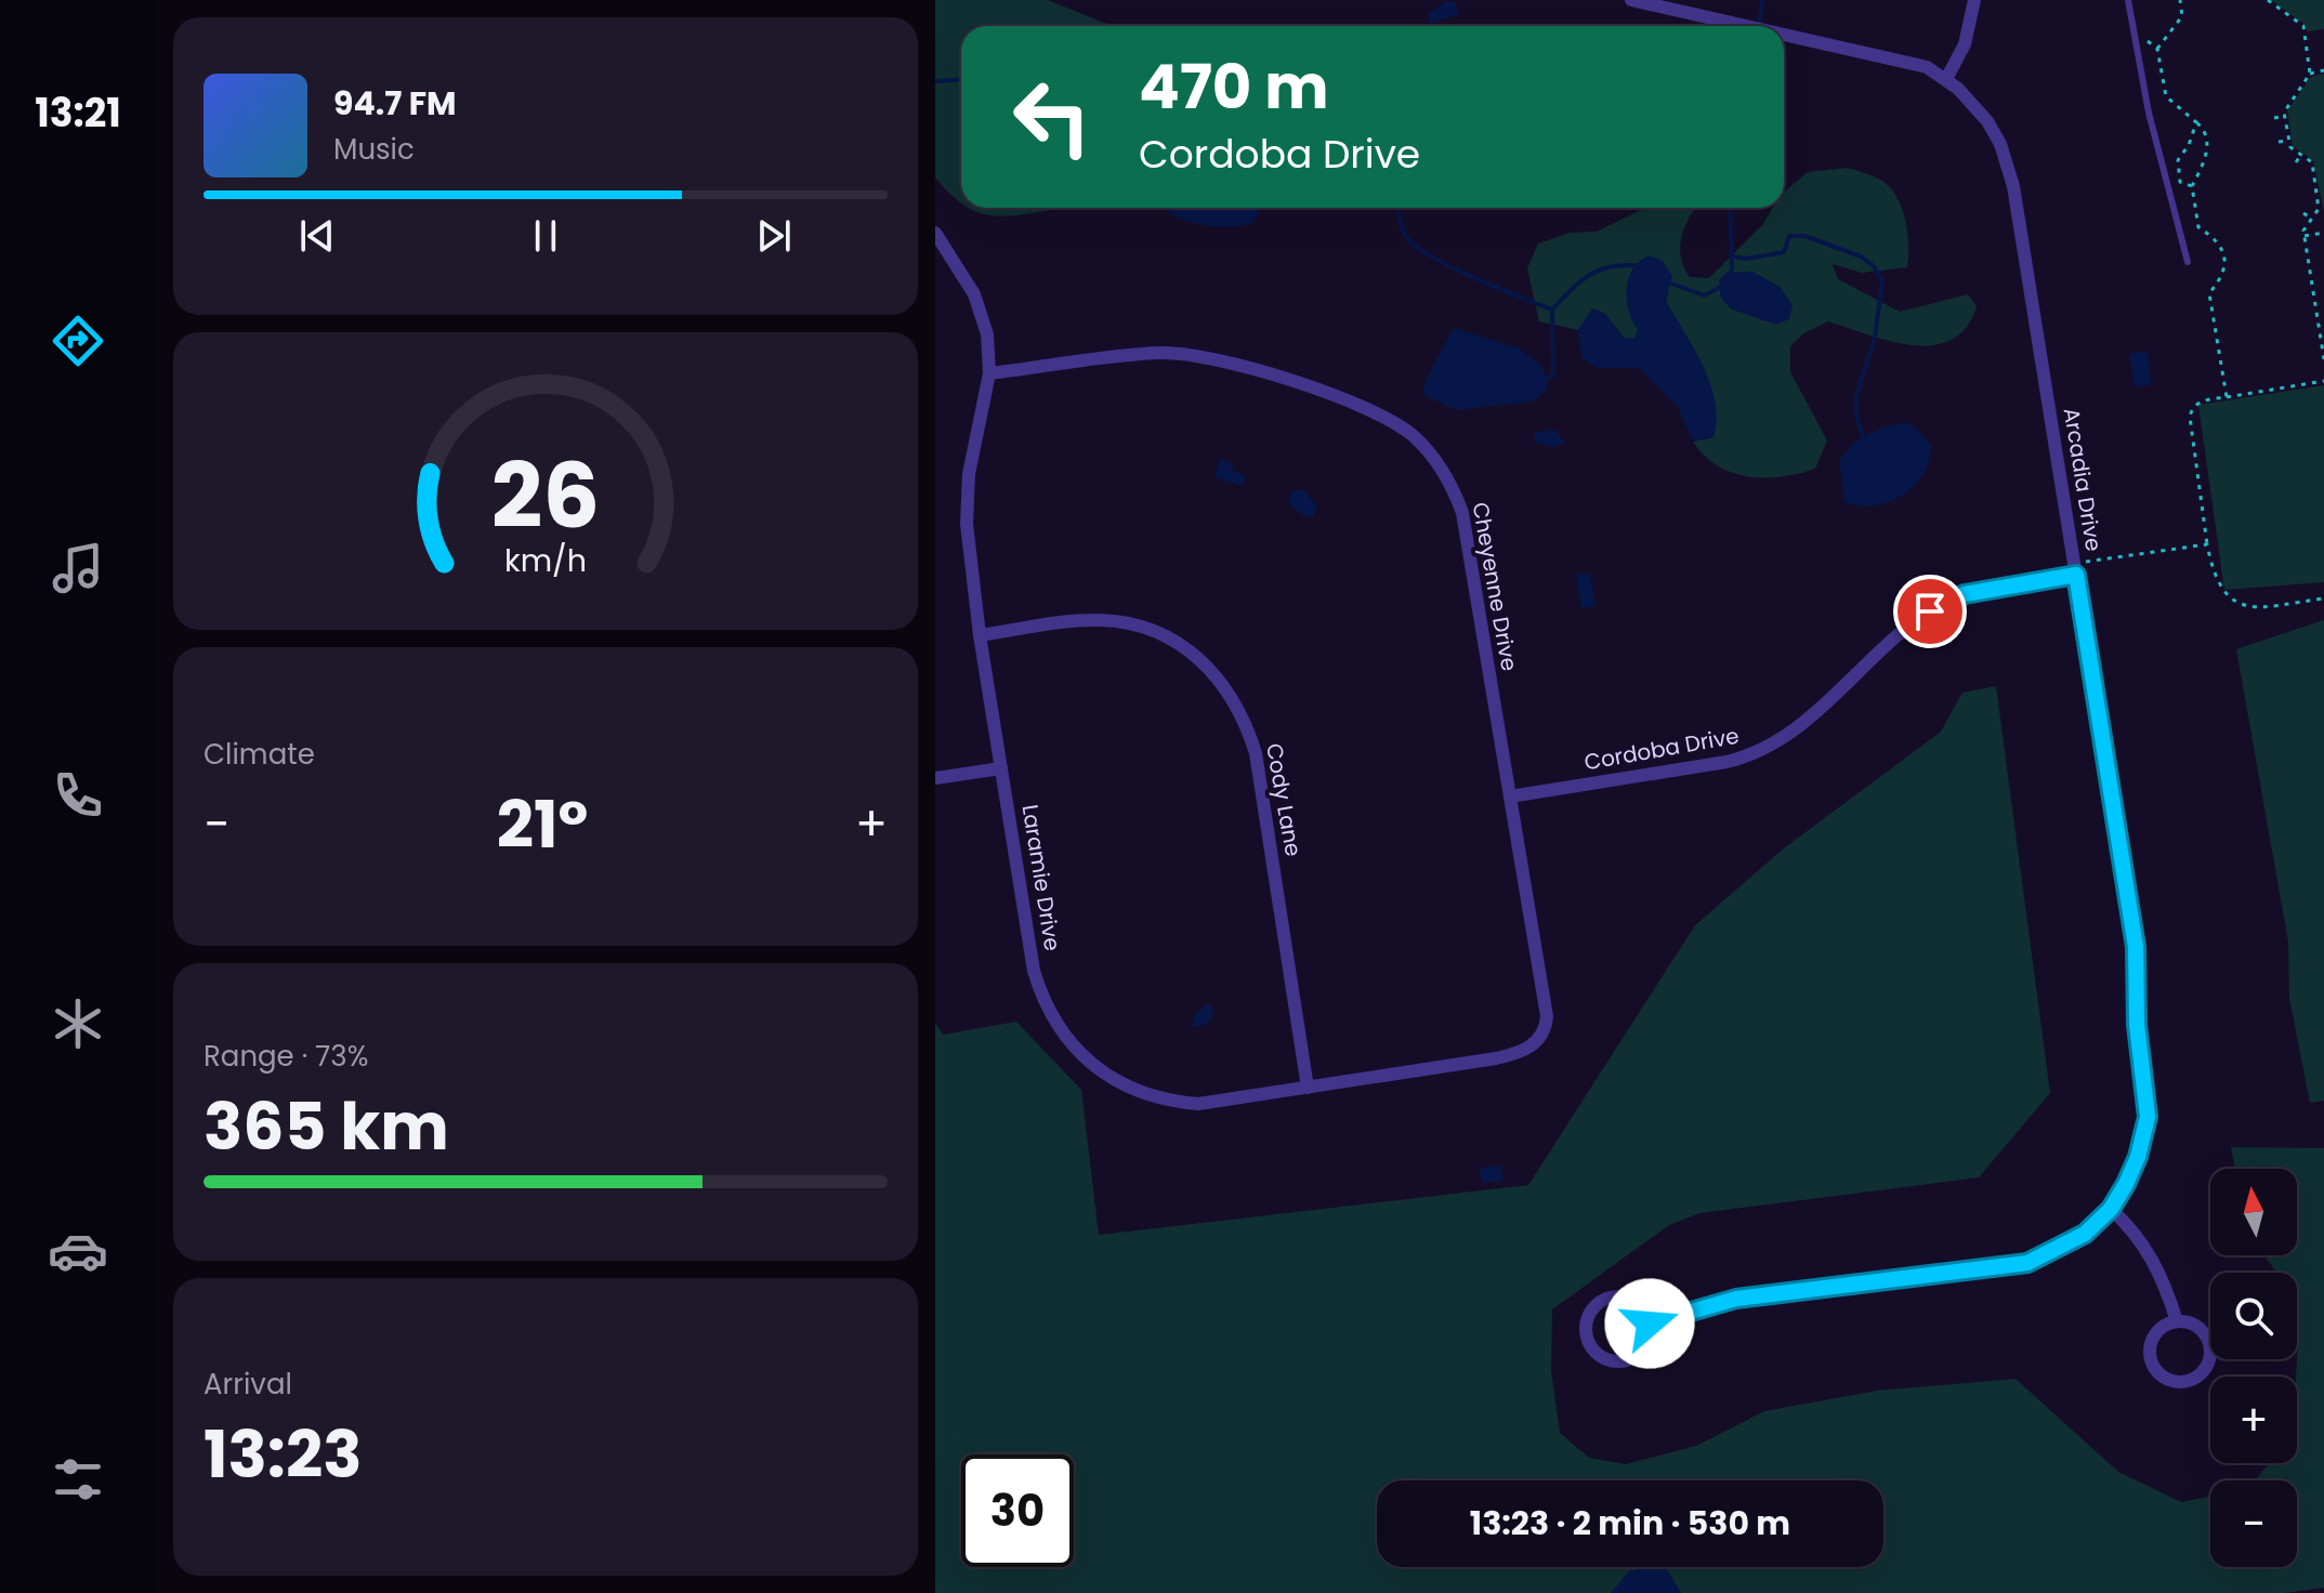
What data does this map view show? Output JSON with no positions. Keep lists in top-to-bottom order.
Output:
{
  "streets": {
    "street": [
      "Arcadia Drive",
      "Cheyenne Drive",
      "Cordoba Drive",
      "Cody Lane",
      "Laramie Drive"
    ]
  },
  "crossings": [
    ["Arcadia Drive", "Cordoba Drive"],
    ["Cheyenne Drive", "Cordoba Drive"],
    ["Cheyenne Drive", "Laramie Drive"],
    ["Cody Lane", "Laramie Drive"]
  ],
  "north": "top",
  "page": {
    "tabs": "13:21",
    "turn": ["470 m", "Cordoba Drive"],
    "song": ["94.7 FM", "Music"],
    "tile": [
      "Climate",
      ["Range · 73%", "365 km"],
      ["Arrival", "13:23"]
    ],
    "heat": ["−", "21°", "+"],
    "map_buttons": ["+", "−"],
    "limit": "30",
    "trip": "13:23 · 2 min · 530 m",
    "gauge": ["26", "km/h"]
  }
}
